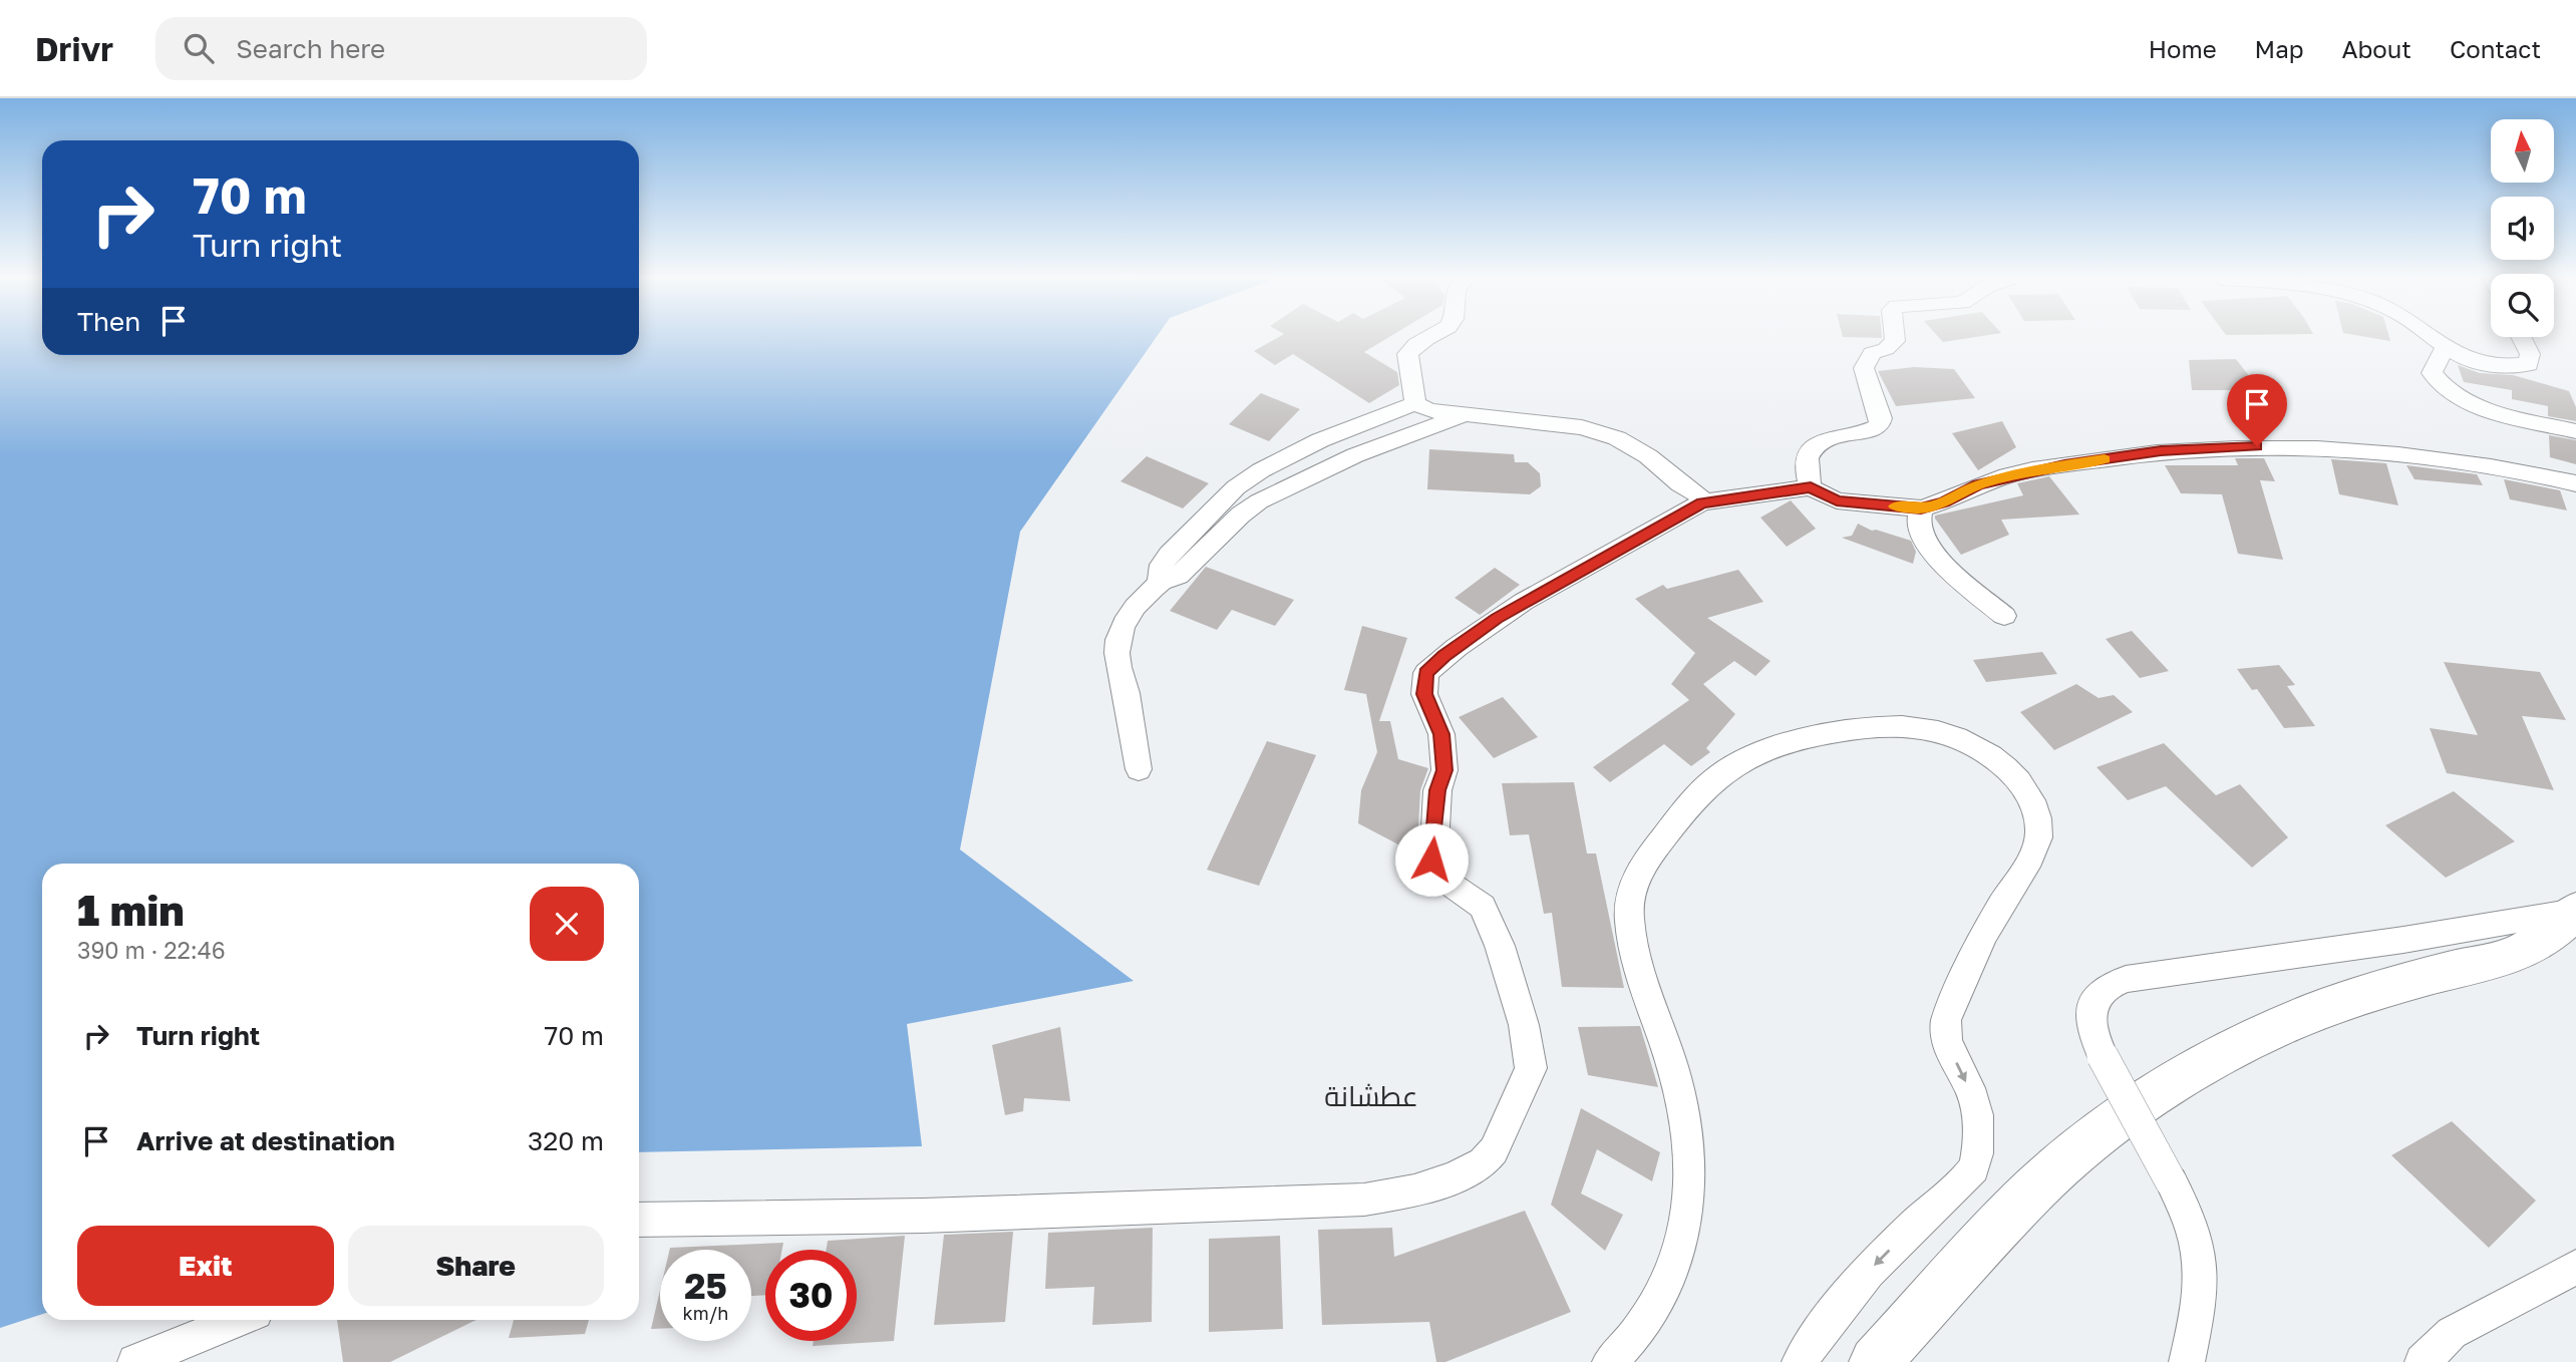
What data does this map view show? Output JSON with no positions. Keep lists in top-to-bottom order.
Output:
{
  "districts": ["عطشانة"],
  "north": "top",
  "page": {
    "header": "Drivr",
    "search": "Search here",
    "nav": [
      "Home",
      "Map",
      "About",
      "Contact"
    ],
    "turn": ["70 m", "Turn right"],
    "then": "Then",
    "heading": ["1 min", "390 m · 22:46"],
    "list": [
      {
        "name": "Turn right",
        "value": "70 m"
      },
      {
        "name": "Arrive at destination",
        "value": "320 m"
      }
    ],
    "buttons": ["Exit", "Share"],
    "speed": "25 km/h",
    "limit": "30"
  }
}
